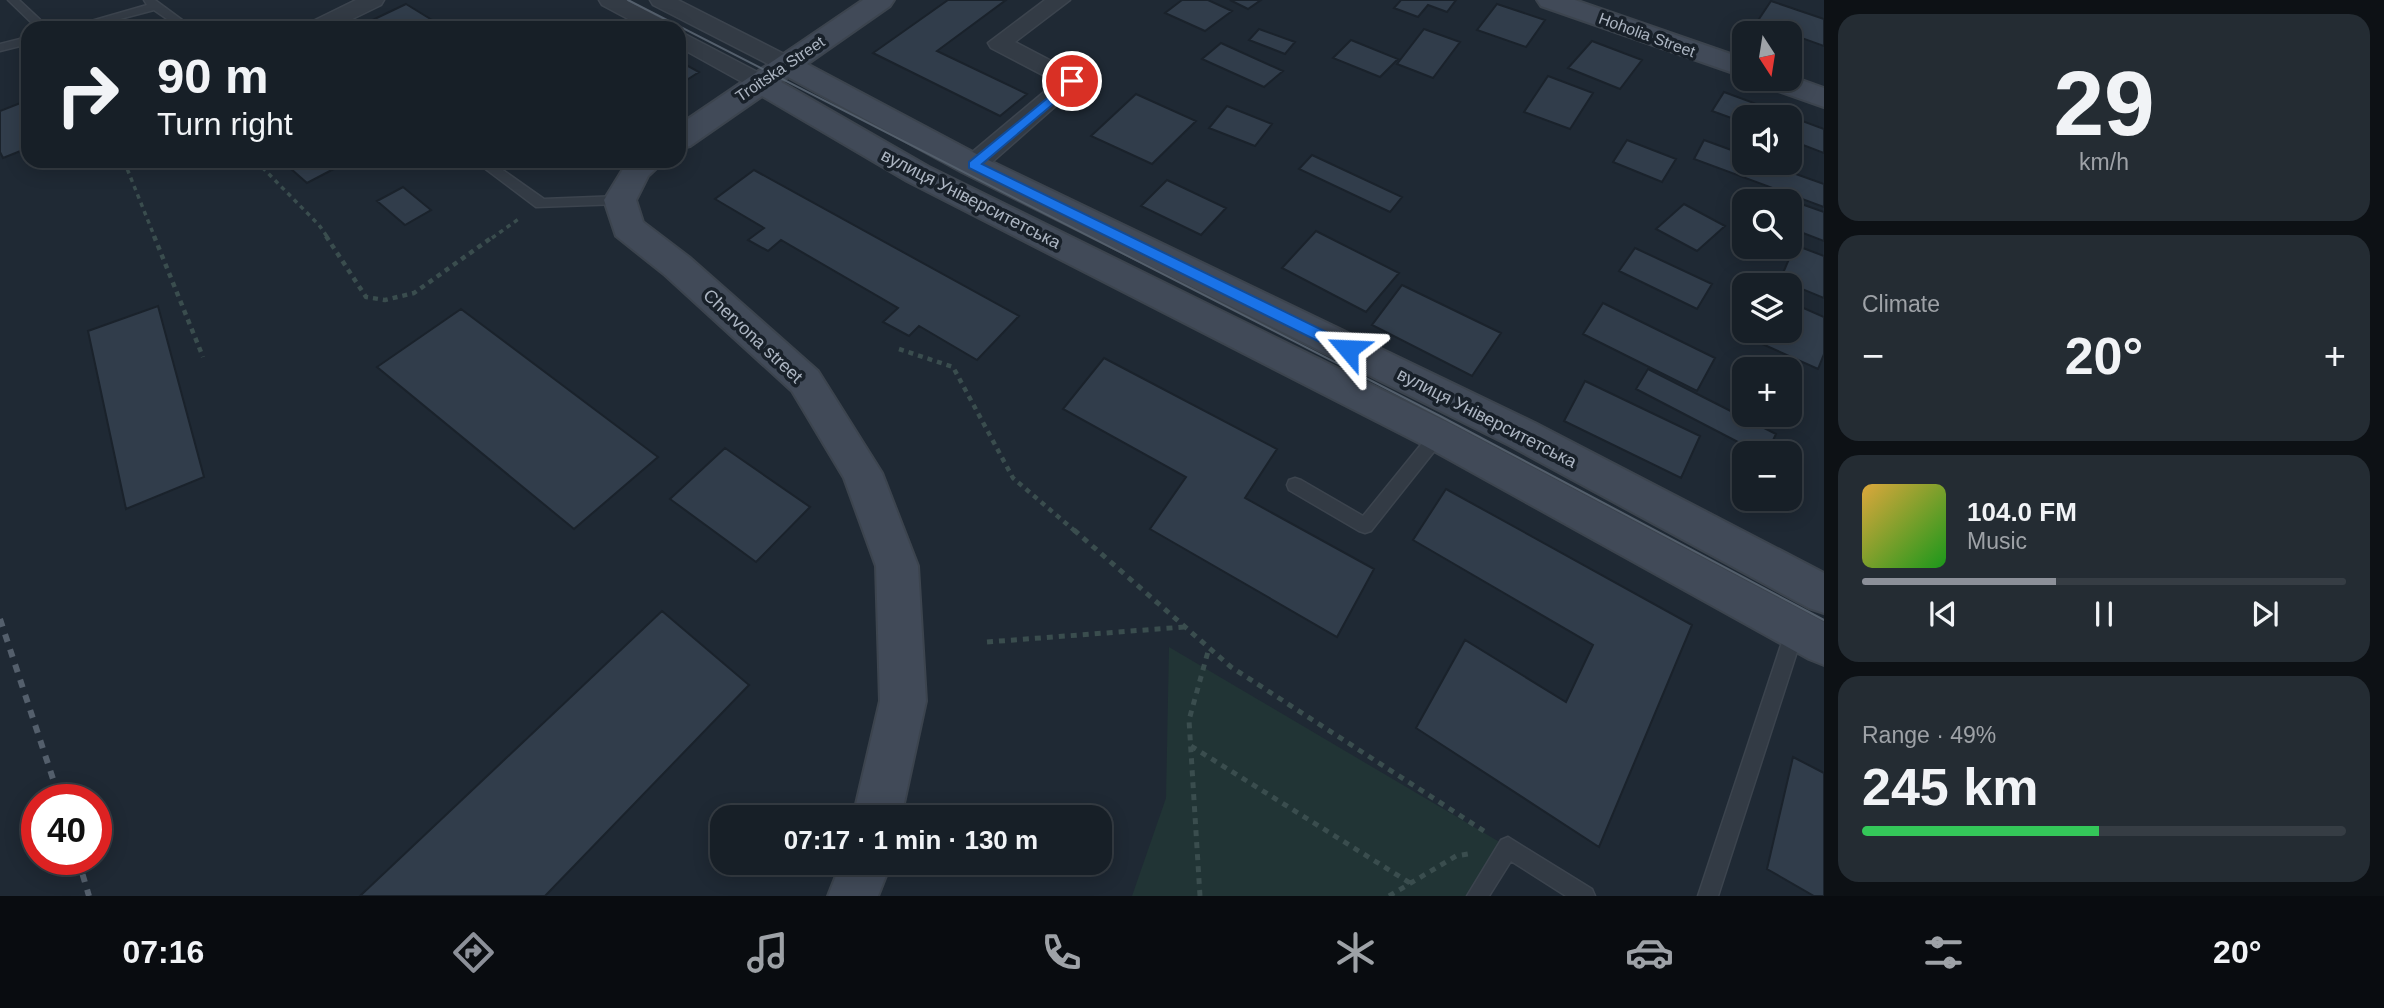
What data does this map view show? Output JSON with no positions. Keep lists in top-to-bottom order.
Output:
{
  "streets": {
    "street": [
      "Hoholia Street",
      "Troitska Street",
      "вулиця Університетська",
      "Chervona street"
    ]
  },
  "crossings": [
    ["Troitska Street", "вулиця Університетська"]
  ],
  "north": "bottom",
  "page": {
    "tile": [
      ["29", "km/h"],
      "Climate",
      ["Range · 49%", "245 km"]
    ],
    "map_buttons": ["+", "−"],
    "turn": ["90 m", "Turn right"],
    "heat": ["−", "20°", "+"],
    "song": ["104.0 FM", "Music"],
    "limit": "40",
    "trip": "07:17 · 1 min · 130 m",
    "tabs": ["07:16", "20°"]
  }
}
